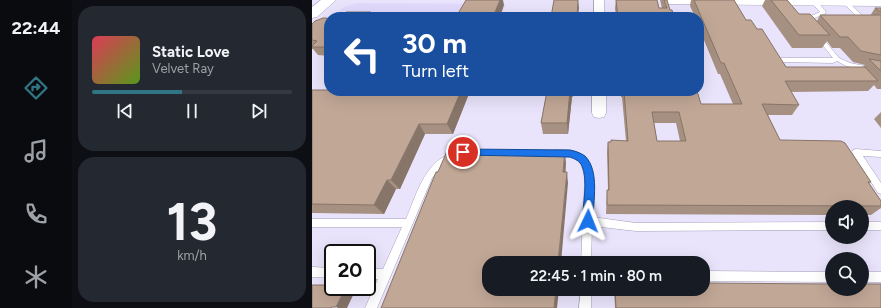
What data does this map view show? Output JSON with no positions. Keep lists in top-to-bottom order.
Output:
{
  "page": {
    "tabs": "22:44",
    "turn": ["30 m", "Turn left"],
    "song": ["Static Love", "Velvet Ray"],
    "tile": ["13", "km/h"],
    "limit": "20",
    "trip": "22:45 · 1 min · 80 m"
  }
}
